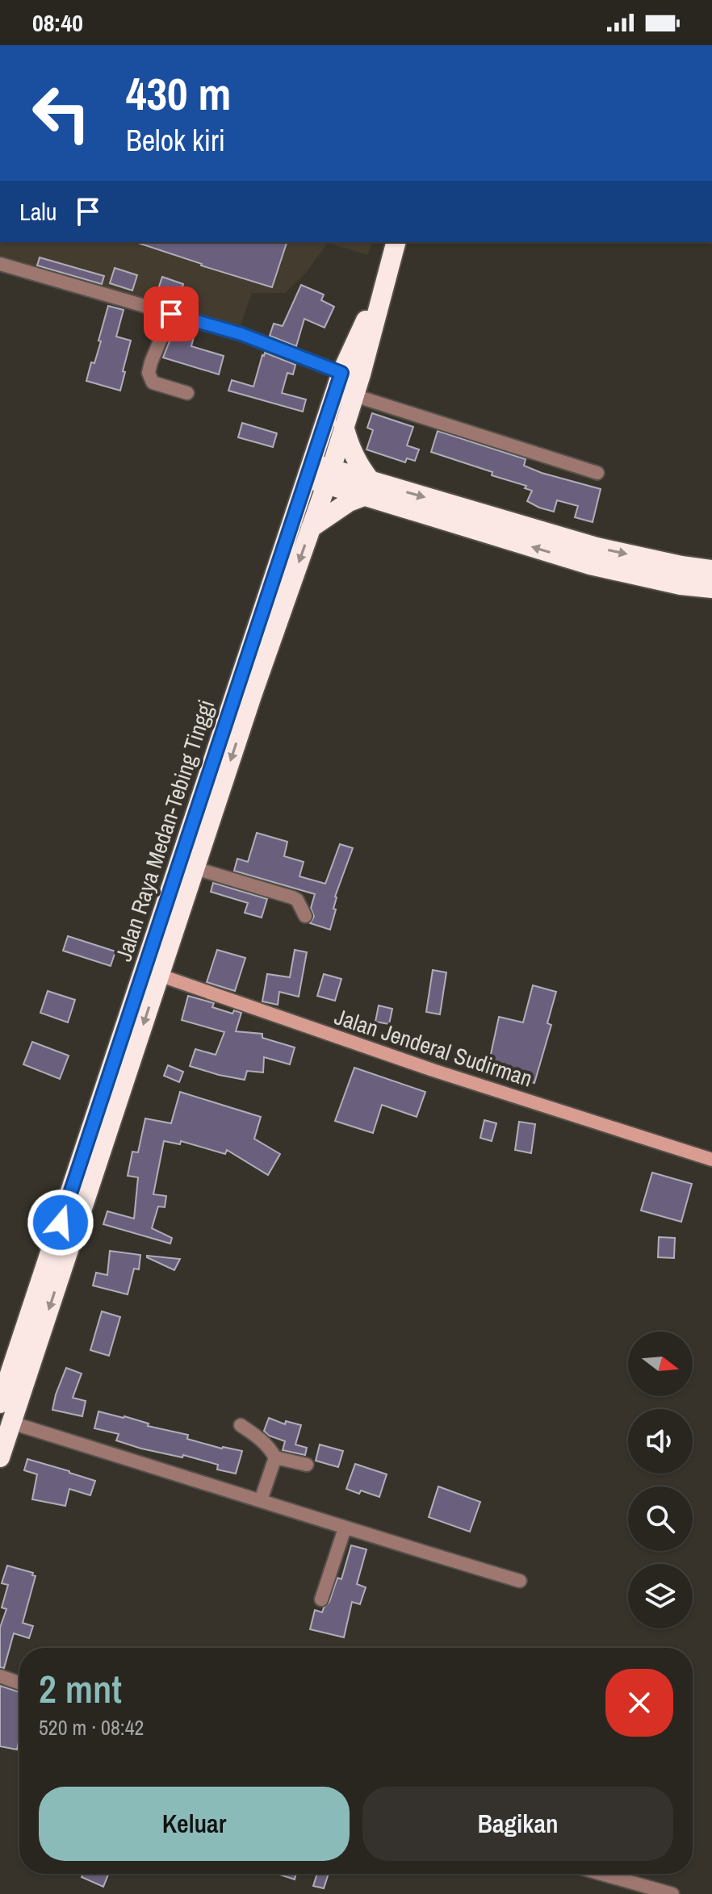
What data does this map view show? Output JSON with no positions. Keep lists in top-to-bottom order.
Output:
{
  "streets": {
    "highway": ["Jalan Raya Medan-Tebing Tinggi"],
    "main road": ["Jalan Jenderal Sudirman"]
  },
  "crossings": [
    ["Jalan Raya Medan-Tebing Tinggi", "Jalan Jenderal Sudirman"]
  ],
  "north": "right",
  "page": {
    "status": "08:40",
    "turn": ["430 m", "Belok kiri"],
    "then": "Lalu",
    "heading": ["2 mnt", "520 m · 08:42"],
    "buttons": ["Keluar", "Bagikan"]
  }
}
